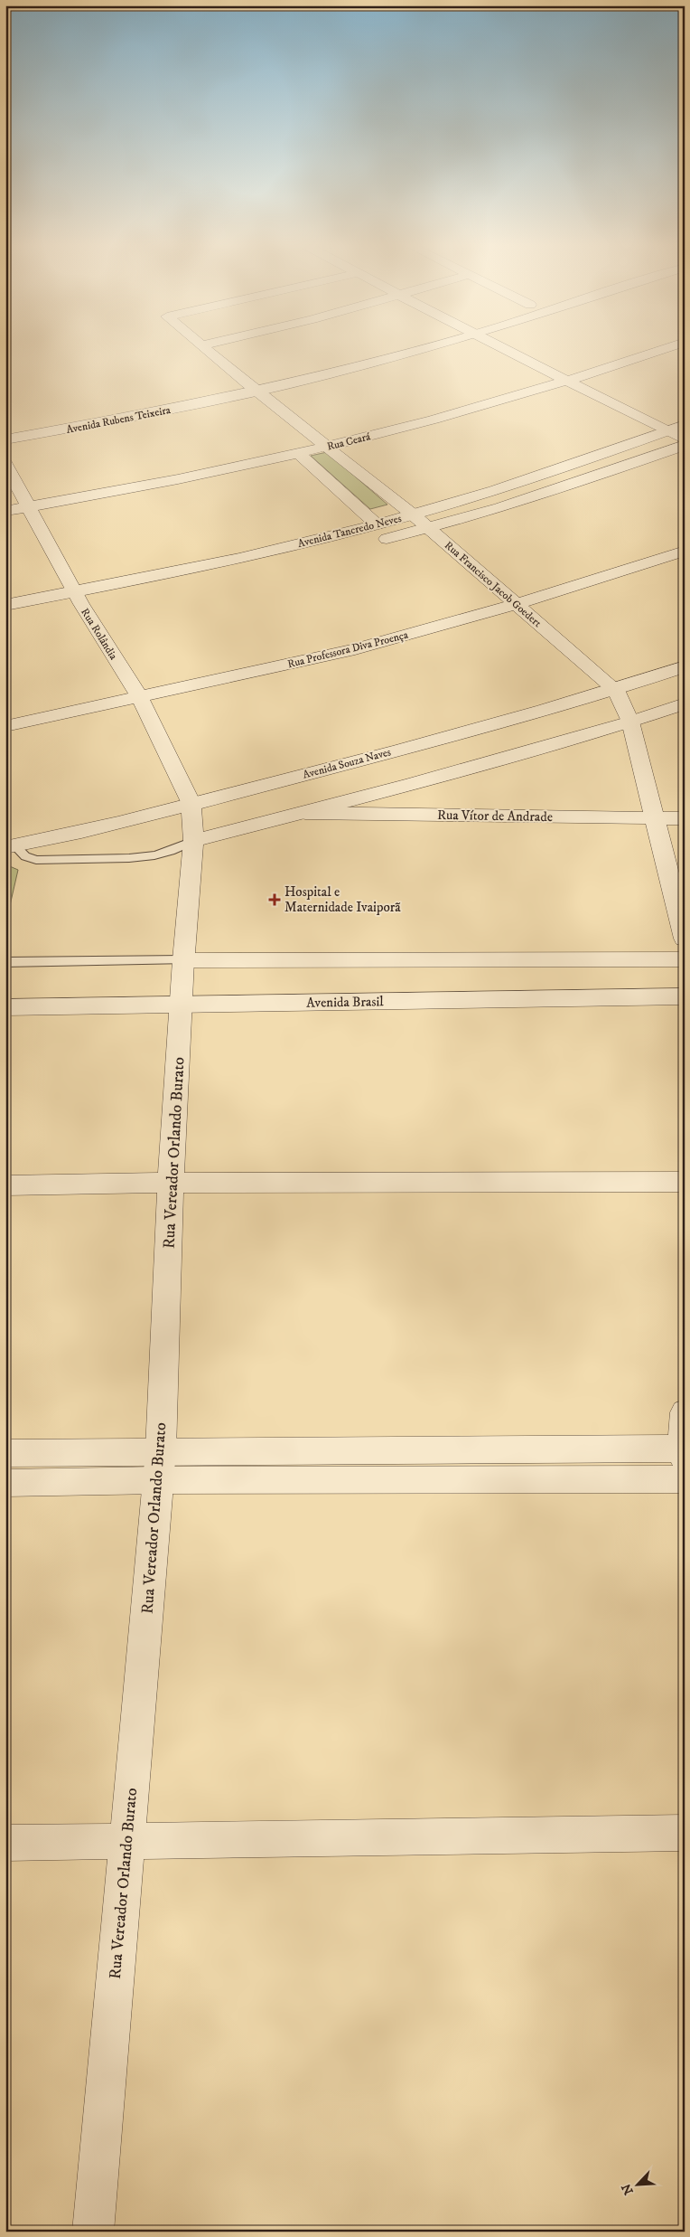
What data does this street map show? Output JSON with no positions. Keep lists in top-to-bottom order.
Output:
{
  "streets": {
    "street": [
      "Avenida Rubens Teixeira",
      "Rua Ceará",
      "Avenida Tancredo Neves",
      "Rua Francisco Jacob Goedert",
      "Rua Rolândia",
      "Rua Professora Diva Proença",
      "Avenida Souza Naves",
      "Rua Vítor de Andrade",
      "Avenida Brasil",
      "Rua Vereador Orlando Burato"
    ]
  },
  "crossings": [
    ["Avenida Rubens Teixeira", "Rua Francisco Jacob Goedert"],
    ["Rua Ceará", "Rua Francisco Jacob Goedert"],
    ["Rua Ceará", "Rua Rolândia"],
    ["Avenida Tancredo Neves", "Rua Francisco Jacob Goedert"],
    ["Avenida Tancredo Neves", "Rua Rolândia"],
    ["Rua Francisco Jacob Goedert", "Rua Professora Diva Proença"],
    ["Rua Francisco Jacob Goedert", "Avenida Souza Naves"],
    ["Rua Francisco Jacob Goedert", "Rua Vítor de Andrade"],
    ["Rua Rolândia", "Rua Professora Diva Proença"],
    ["Rua Rolândia", "Avenida Souza Naves"],
    ["Rua Rolândia", "Rua Vereador Orlando Burato"],
    ["Avenida Souza Naves", "Rua Vereador Orlando Burato"],
    ["Avenida Brasil", "Rua Vereador Orlando Burato"]
  ],
  "places": {
    "health": ["Hospital e Maternidade Ivaiporã"]
  },
  "north": "bottom left"
}
